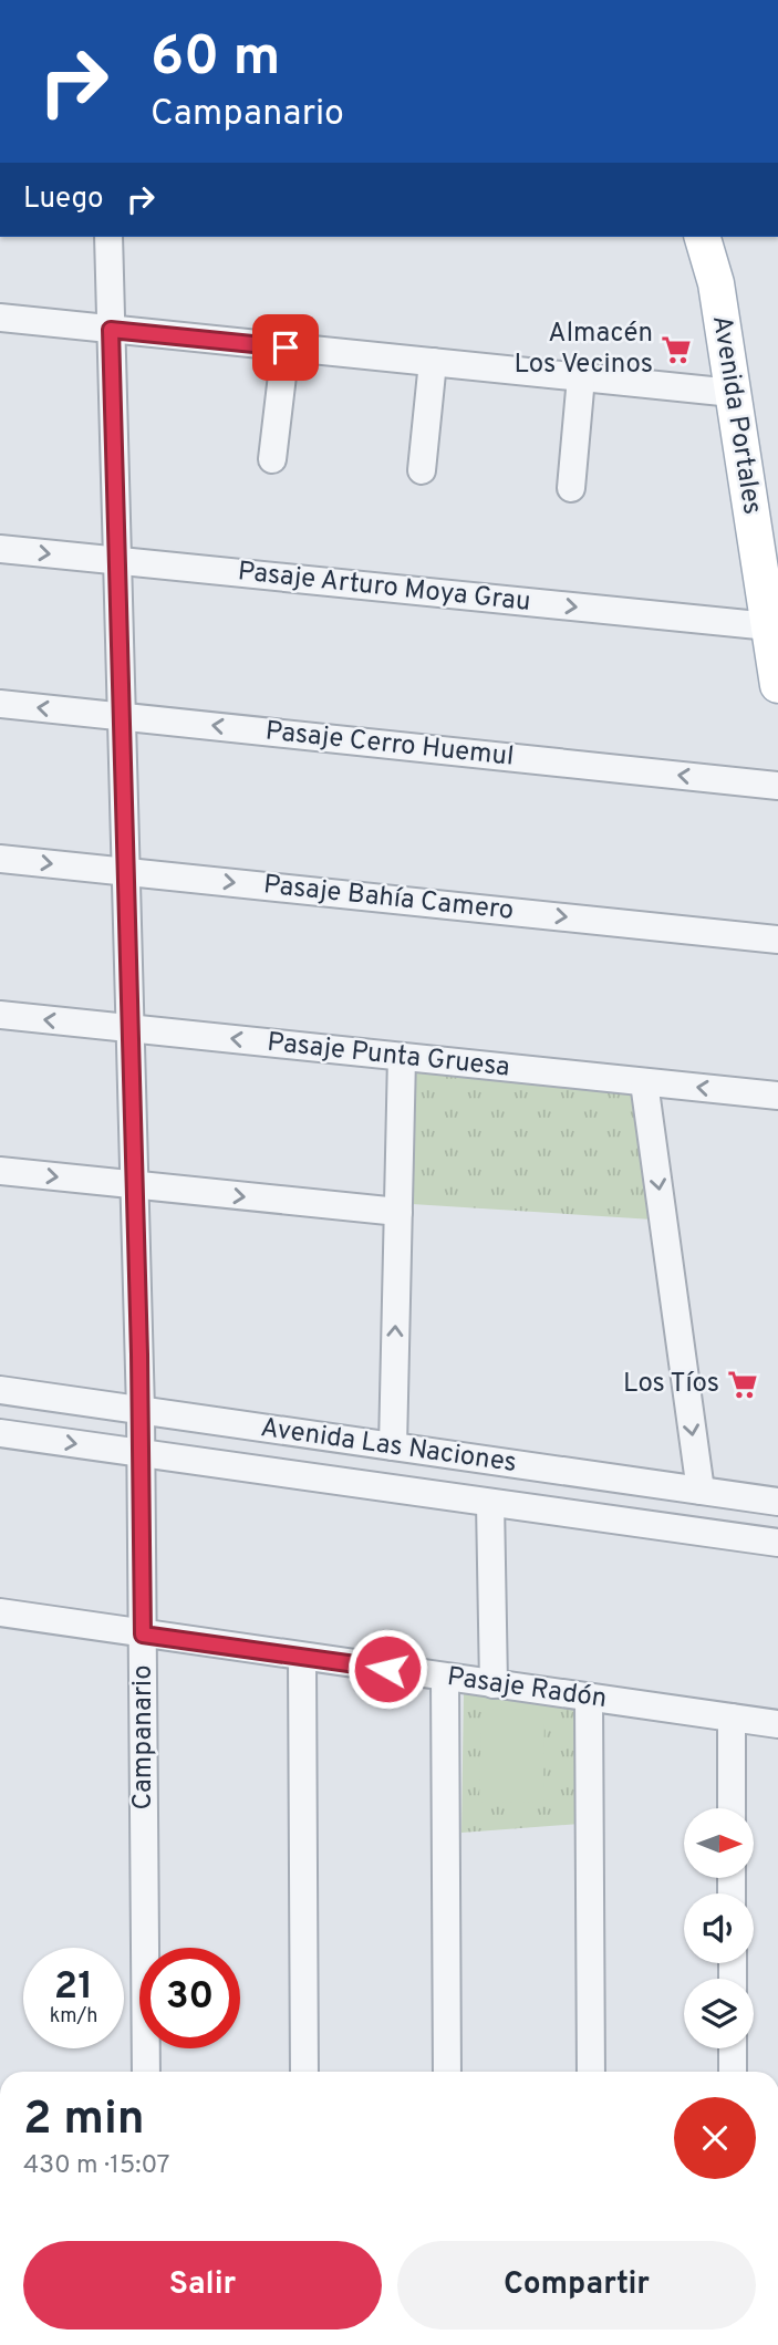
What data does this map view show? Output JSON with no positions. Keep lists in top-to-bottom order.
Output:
{
  "streets": {
    "main road": ["Avenida Portales"],
    "street": [
      "Pasaje Arturo Moya Grau",
      "Pasaje Cerro Huemul",
      "Pasaje Bahía Camero",
      "Pasaje Punta Gruesa",
      "Avenida Las Naciones",
      "Pasaje Radón",
      "Campanario"
    ]
  },
  "crossings": [
    ["Avenida Portales", "Pasaje Arturo Moya Grau"],
    ["Pasaje Arturo Moya Grau", "Campanario"],
    ["Pasaje Cerro Huemul", "Campanario"],
    ["Pasaje Bahía Camero", "Campanario"],
    ["Pasaje Punta Gruesa", "Campanario"],
    ["Avenida Las Naciones", "Campanario"],
    ["Pasaje Radón", "Campanario"]
  ],
  "one_way": ["Pasaje Cerro Huemul", "Pasaje Bahía Camero"],
  "places": {
    "supermarket": ["Almacén Los Vecinos", "Los Tíos"]
  },
  "north": "right",
  "page": {
    "turn": ["60 m", "Campanario"],
    "then": "Luego",
    "speed": "21 km/h",
    "limit": "30",
    "heading": ["2 min", "430 m · 15:07"],
    "buttons": ["Salir", "Compartir"]
  }
}
